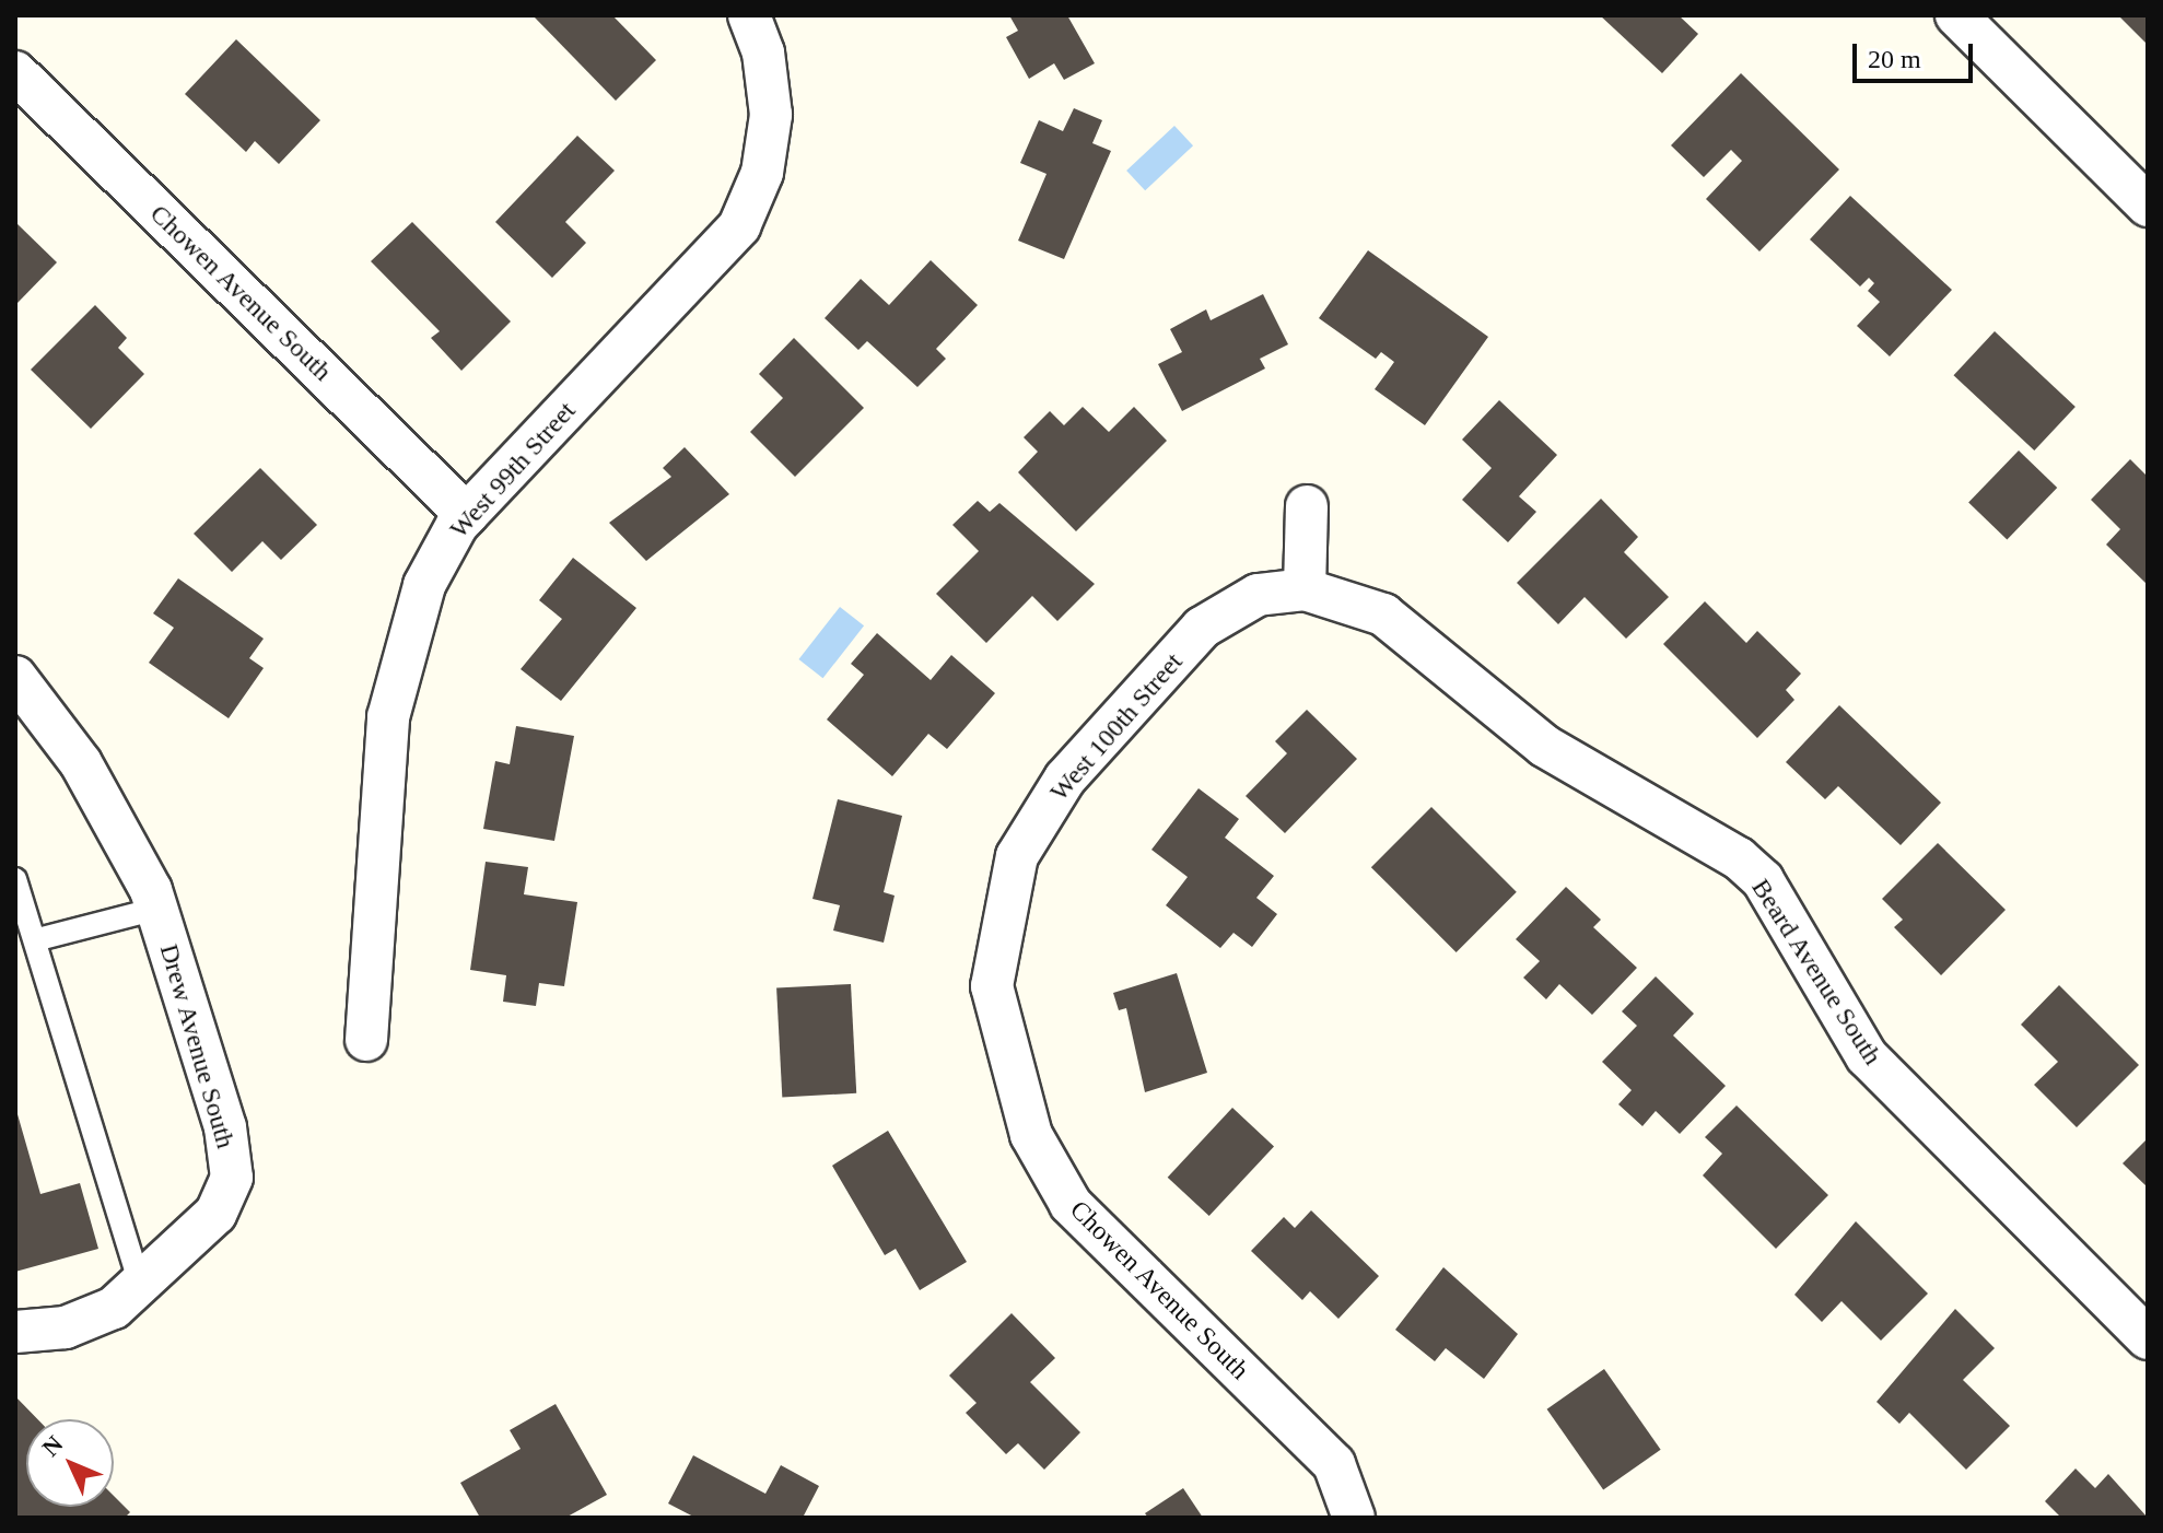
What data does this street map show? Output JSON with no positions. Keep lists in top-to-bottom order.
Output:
{
  "streets": {
    "street": [
      "Chowen Avenue South",
      "West 99th Street",
      "West 100th Street",
      "Beard Avenue South",
      "Drew Avenue South"
    ]
  },
  "crossings": [
    ["Chowen Avenue South", "West 99th Street"],
    ["Chowen Avenue South", "West 100th Street"],
    ["West 100th Street", "Beard Avenue South"]
  ],
  "scale_bar": "20 m",
  "north": "top left"
}
